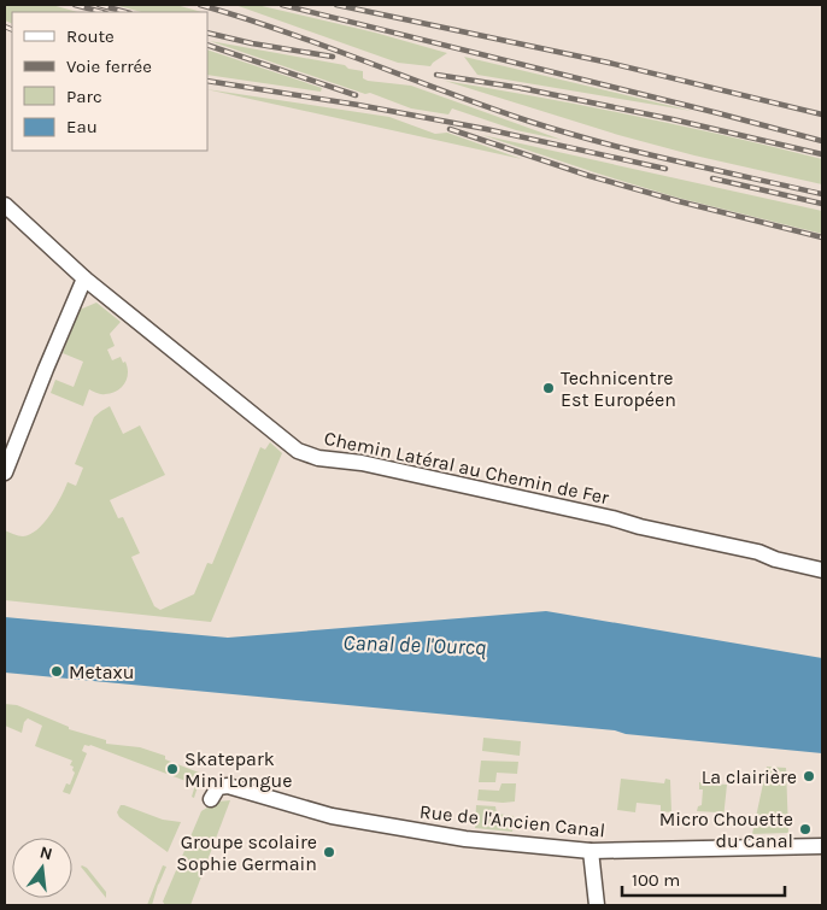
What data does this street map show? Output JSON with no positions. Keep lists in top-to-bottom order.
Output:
{
  "streets": {
    "street": ["Chemin Latéral au Chemin de Fer", "Rue de l'Ancien Canal"]
  },
  "water": ["Canal de l'Ourcq"],
  "places": [
    "Technicentre Est Européen",
    "Metaxu",
    "Skatepark Mini Longue",
    "La clairière",
    "Micro Chouette du Canal",
    "Groupe scolaire Sophie Germain"
  ],
  "legend": [
    "Route",
    "Voie ferrée",
    "Parc",
    "Eau"
  ],
  "scale_bar": "100 m",
  "north": "top"
}
